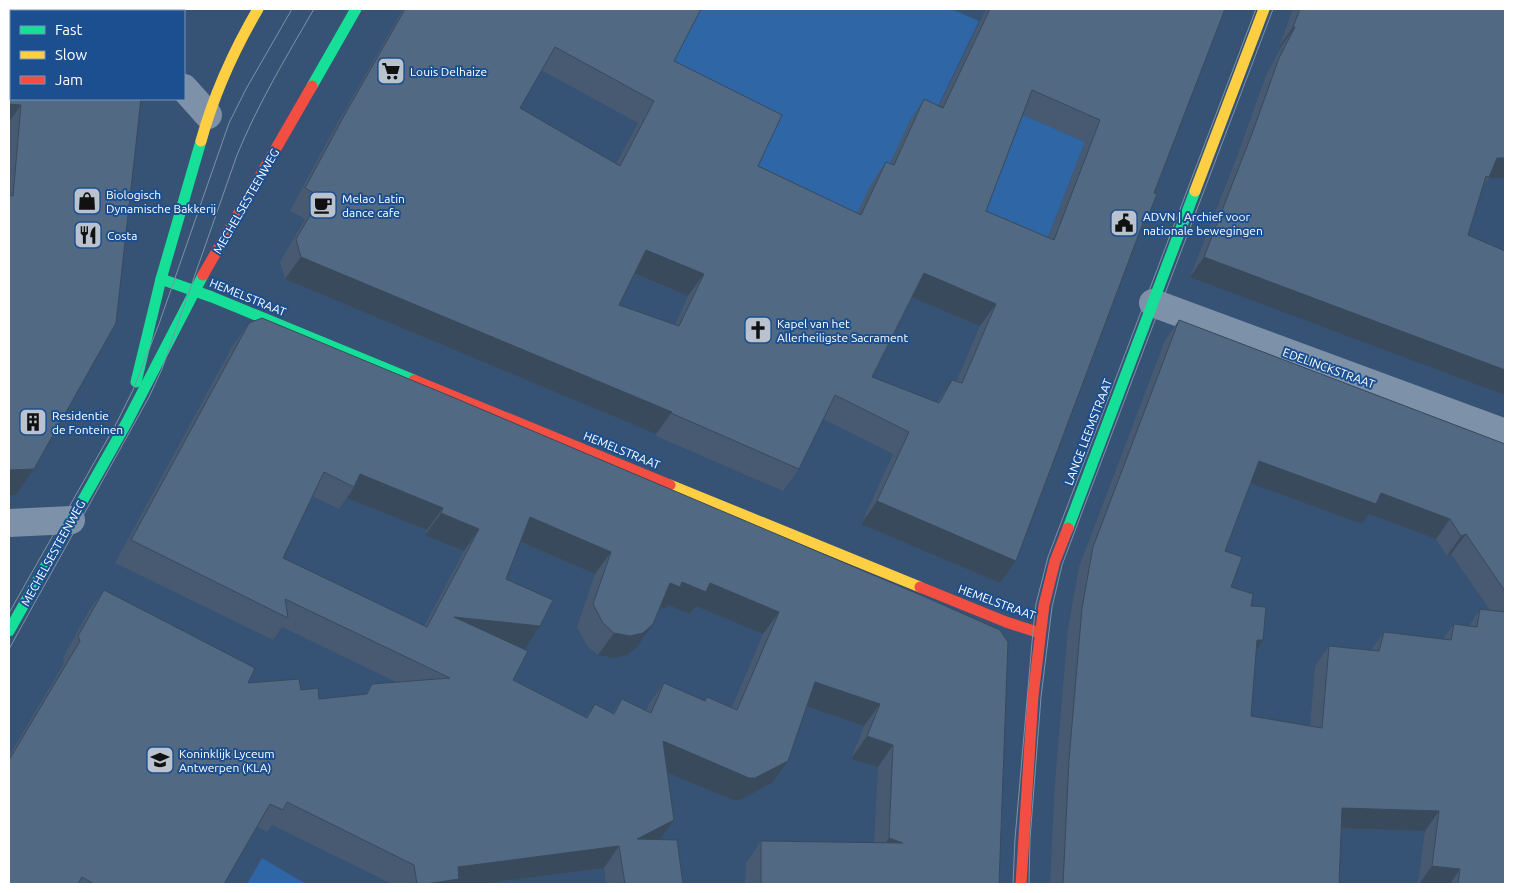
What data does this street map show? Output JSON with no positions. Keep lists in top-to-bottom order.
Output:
{
  "streets": {
    "street": [
      "MECHELSESTEENWEG",
      "HEMELSTRAAT",
      "EDELINCKSTRAAT",
      "LANGE LEEMSTRAAT"
    ]
  },
  "crossings": [
    ["MECHELSESTEENWEG", "HEMELSTRAAT"],
    ["HEMELSTRAAT", "LANGE LEEMSTRAAT"],
    ["EDELINCKSTRAAT", "LANGE LEEMSTRAAT"]
  ],
  "places": {
    "supermarket": ["Louis Delhaize"],
    "shop": ["Biologisch Dynamische Bakkerij"],
    "cafe": ["Melao Latin dance cafe"],
    "public building": ["ADVN | Archief voor nationale bewegingen"],
    "restaurant": ["Costa"],
    "church": ["Kapel van het Allerheiligste Sacrament"],
    "building": ["Residentie de Fonteinen"],
    "school or university": ["Koninklijk Lyceum Antwerpen (KLA)"]
  },
  "legend": ["Fast", "Slow", "Jam"]
}
